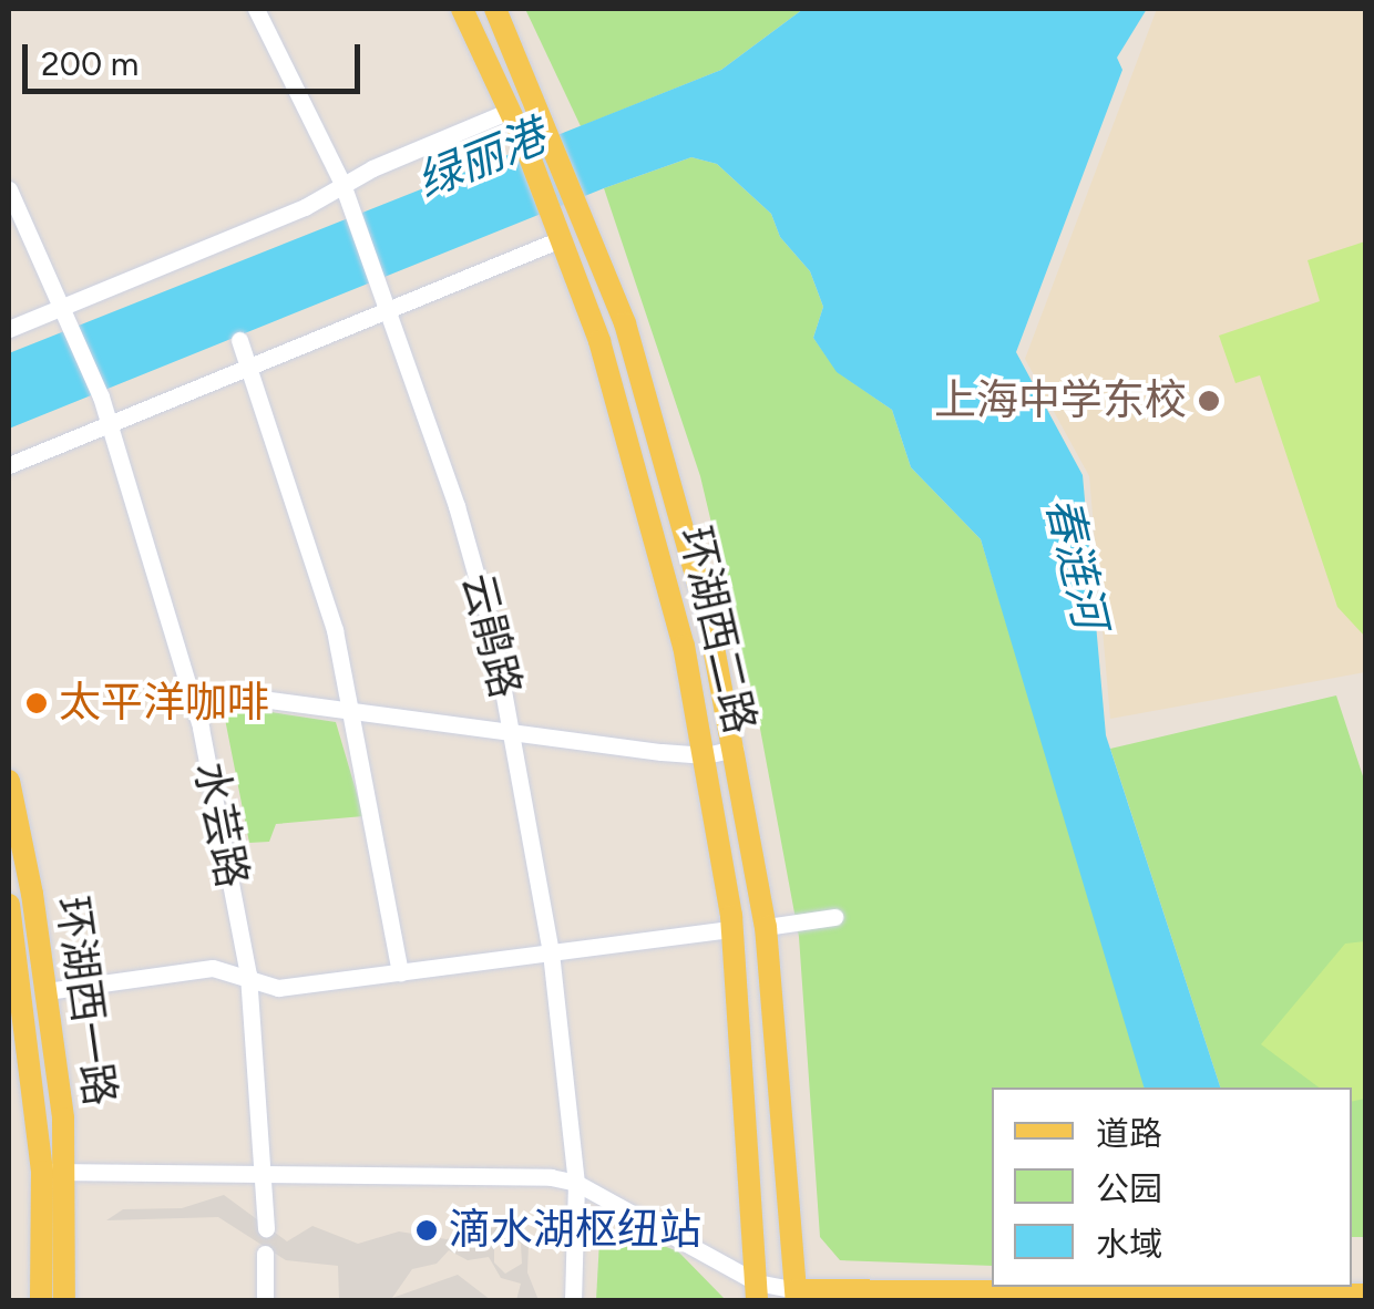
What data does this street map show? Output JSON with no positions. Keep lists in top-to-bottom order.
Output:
{
  "streets": {
    "main road": ["环湖西二路", "环湖西一路"],
    "street": ["云鹃路", "水芸路"]
  },
  "water": ["绿丽港", "春涟河"],
  "places": ["上海中学东校", "太平洋咖啡", "滴水湖枢纽站"],
  "legend": ["道路", "公园", "水域"],
  "scale_bar": "200 m"
}
